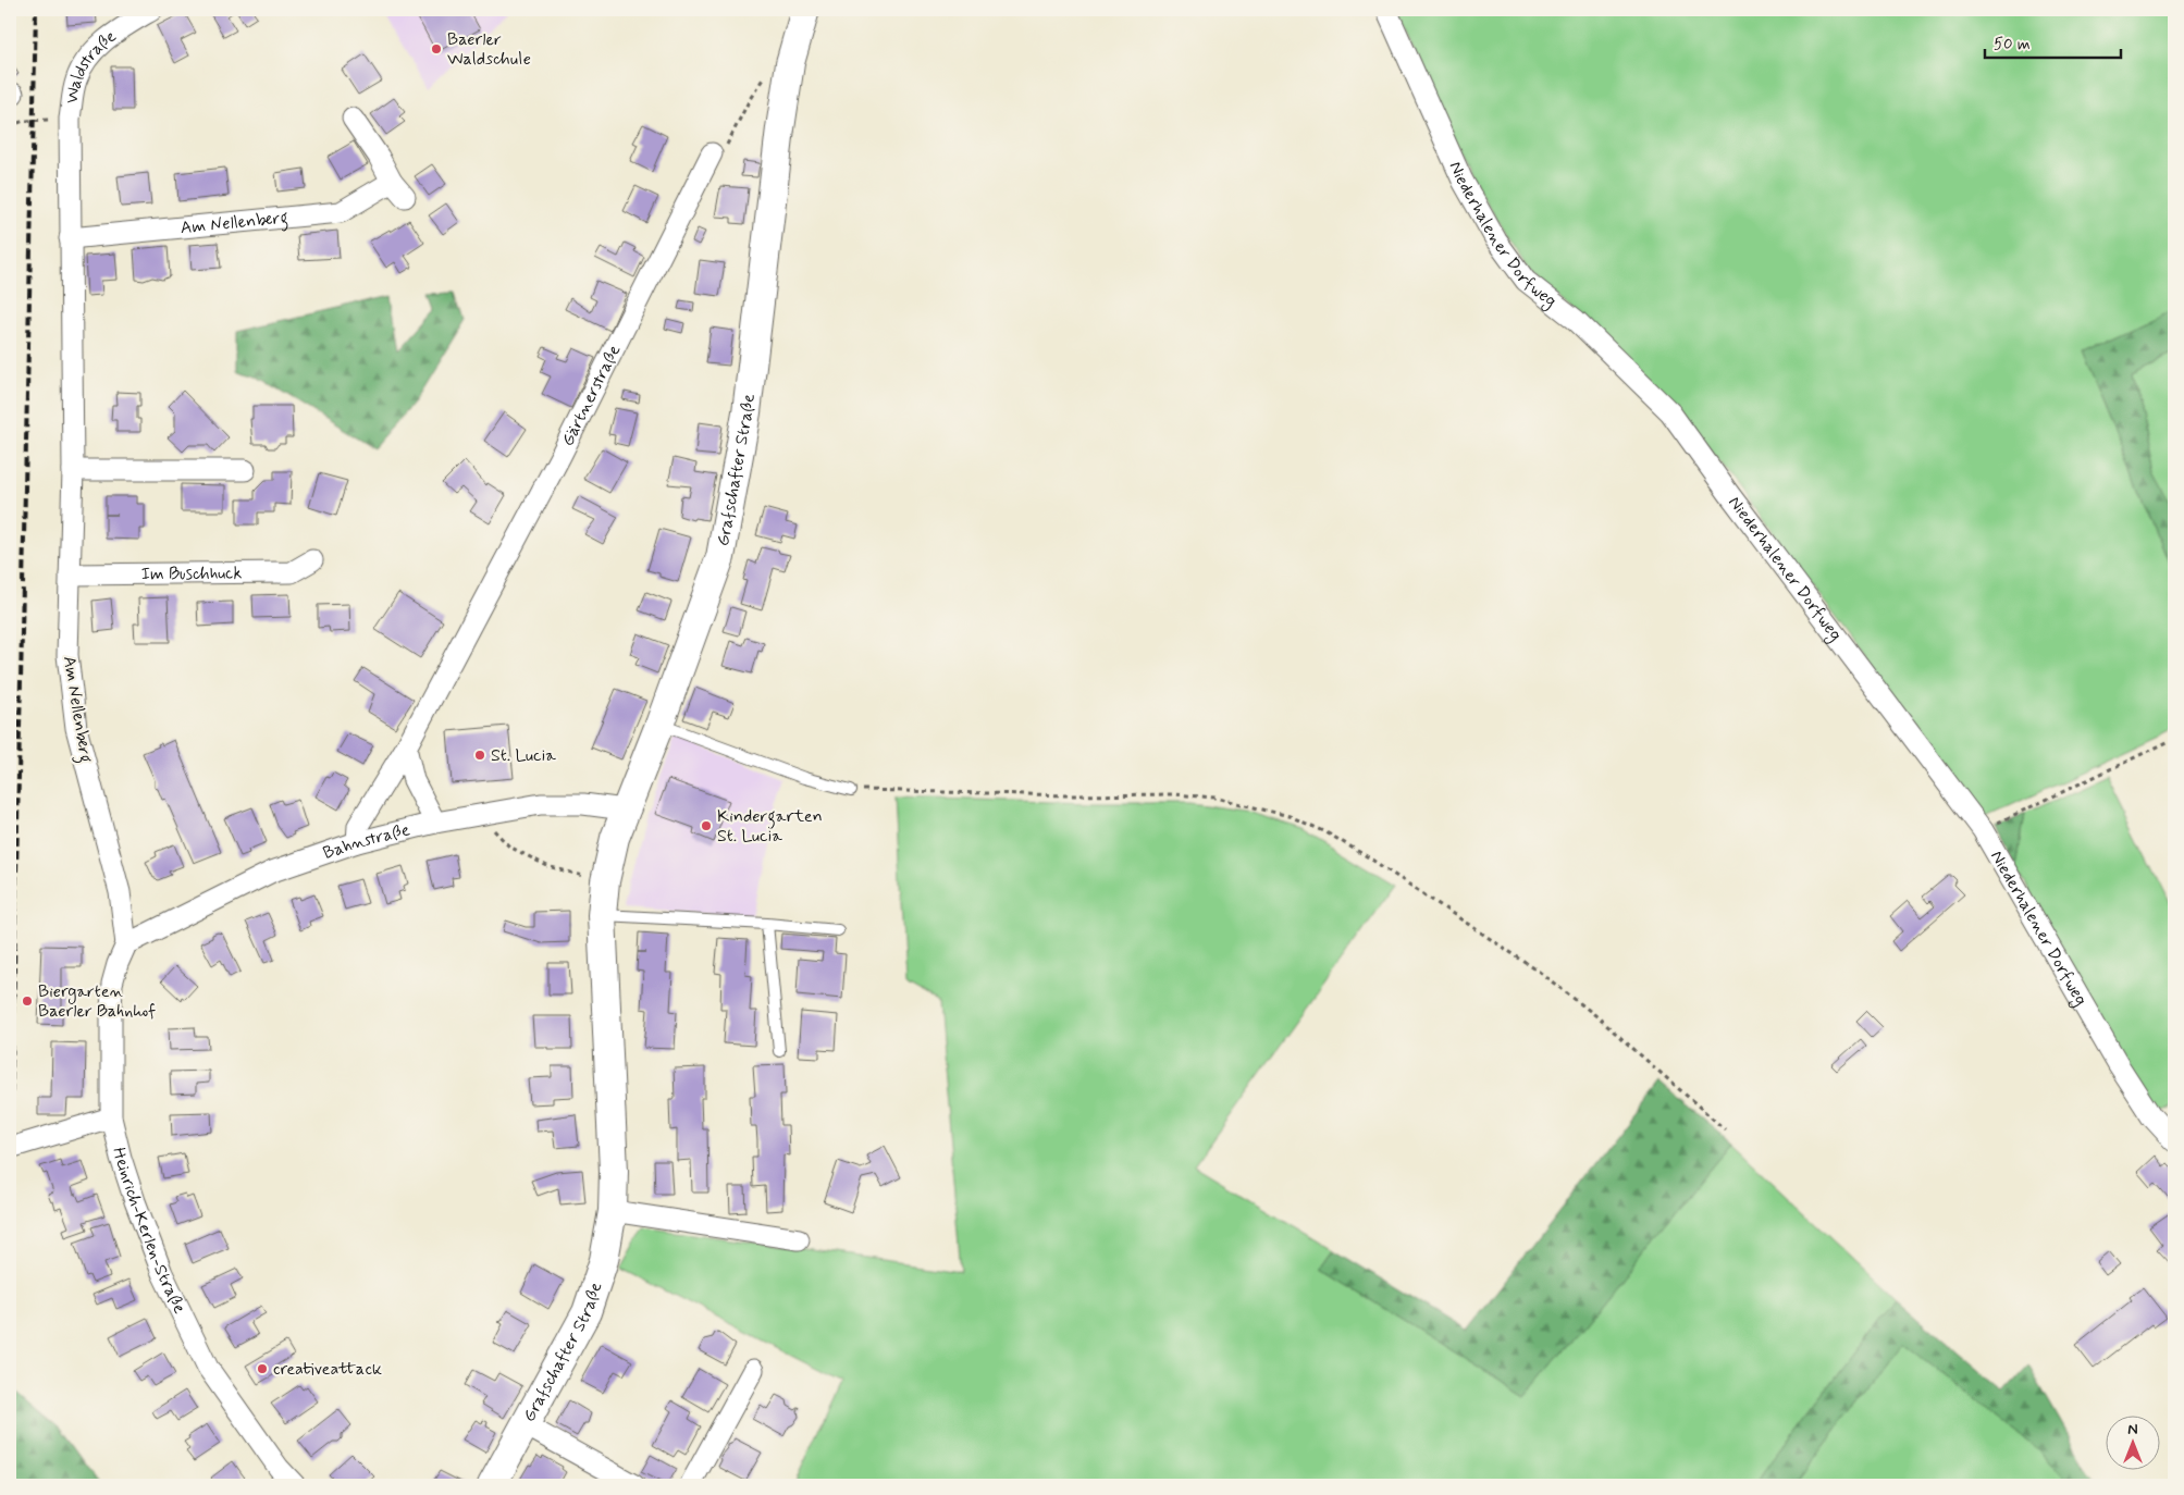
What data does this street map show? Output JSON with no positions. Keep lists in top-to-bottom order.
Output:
{
  "streets": {
    "main road": ["Grafschafter Straße"],
    "street": [
      "Waldstraße",
      "Am Nellenberg",
      "Niederhalener Dorfweg",
      "Gärtnerstraße",
      "Im Buschhuck",
      "Bahnstraße",
      "Heinrich-Kerlen-Straße"
    ]
  },
  "crossings": [
    ["Waldstraße", "Am Nellenberg"],
    ["Am Nellenberg", "Im Buschhuck"],
    ["Am Nellenberg", "Bahnstraße"],
    ["Am Nellenberg", "Heinrich-Kerlen-Straße"],
    ["Gärtnerstraße", "Bahnstraße"],
    ["Grafschafter Straße", "Bahnstraße"],
    ["Bahnstraße", "Heinrich-Kerlen-Straße"]
  ],
  "places": [
    "Baerler Waldschule",
    "St. Lucia",
    "Kindergarten St. Lucia",
    "Biergarten Baerler Bahnhof",
    "creativeattack"
  ],
  "scale_bar": "50 m",
  "north": "top"
}
